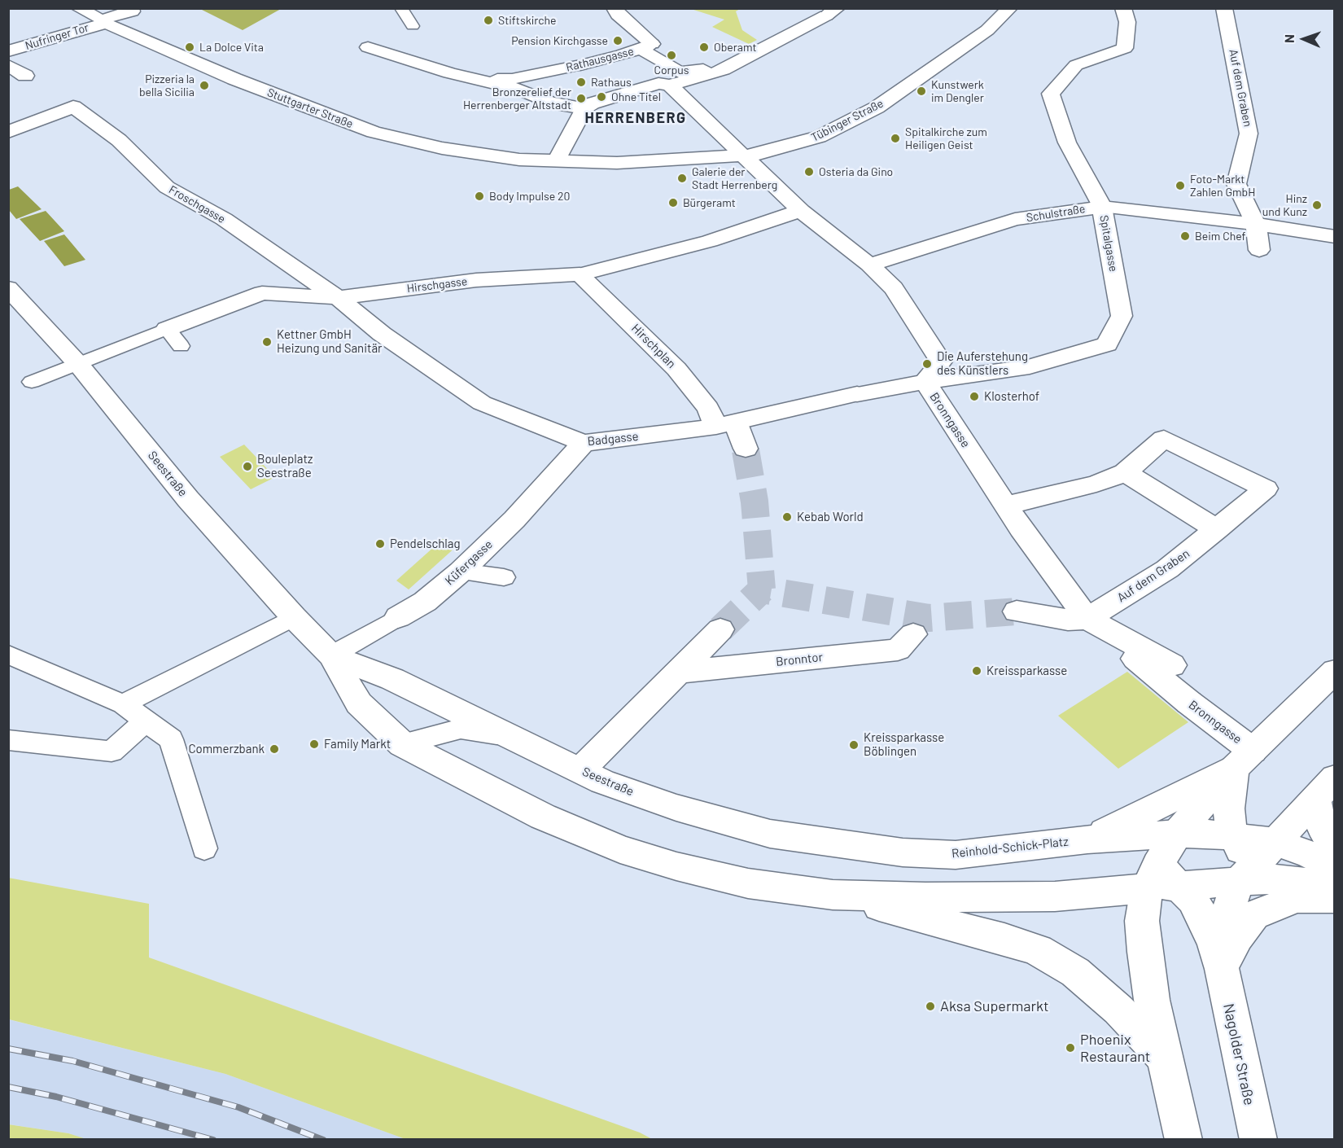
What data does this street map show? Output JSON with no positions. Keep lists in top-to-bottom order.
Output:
{
  "streets": {
    "street": [
      "Nufringer Tor",
      "Rathausgasse",
      "Auf dem Graben",
      "Stuttgarter Straße",
      "Tübinger Straße",
      "Froschgasse",
      "Schulstraße",
      "Spitalgasse",
      "Hirschgasse",
      "Hirschplan",
      "Bronngasse",
      "Badgasse",
      "Seestraße",
      "Küfergasse",
      "Bronntor",
      "Reinhold-Schick-Platz",
      "Nagolder Straße"
    ]
  },
  "crossings": [
    ["Nufringer Tor", "Stuttgarter Straße"],
    ["Auf dem Graben", "Schulstraße"],
    ["Auf dem Graben", "Bronngasse"],
    ["Stuttgarter Straße", "Tübinger Straße"],
    ["Tübinger Straße", "Bronngasse"],
    ["Froschgasse", "Hirschgasse"],
    ["Froschgasse", "Badgasse"],
    ["Schulstraße", "Spitalgasse"],
    ["Schulstraße", "Bronngasse"],
    ["Spitalgasse", "Bronngasse"],
    ["Spitalgasse", "Badgasse"],
    ["Hirschgasse", "Hirschplan"],
    ["Hirschgasse", "Bronngasse"],
    ["Hirschgasse", "Badgasse"],
    ["Hirschgasse", "Seestraße"],
    ["Hirschplan", "Badgasse"],
    ["Bronngasse", "Badgasse"],
    ["Badgasse", "Küfergasse"],
    ["Seestraße", "Küfergasse"],
    ["Seestraße", "Reinhold-Schick-Platz"]
  ],
  "districts": ["HERRENBERG"],
  "places": [
    "Stiftskirche",
    "Pension Kirchgasse",
    "La Dolce Vita",
    "Oberamt",
    "Corpus",
    "Rathaus",
    "Pizzeria la bella Sicilia",
    "Kunstwerk im Dengler",
    "Ohne Titel",
    "Bronzerelief der Herrenberger Altstadt",
    "Spitalkirche zum Heiligen Geist",
    "Osteria da Gino",
    "Galerie der Stadt Herrenberg",
    "Foto-Markt Zahlen GmbH",
    "Body Impulse 20",
    "Bürgeramt",
    "Hinz und Kunz",
    "Beim Chef",
    "Kettner GmbH Heizung und Sanitär",
    "Die Auferstehung des Künstlers",
    "Klosterhof",
    "Bouleplatz Seestraße",
    "Kebab World",
    "Pendelschlag",
    "Kreissparkasse",
    "Family Markt",
    "Kreissparkasse Böblingen",
    "Commerzbank",
    "Aksa Supermarkt",
    "Phoenix Restaurant"
  ],
  "north": "left"
}
